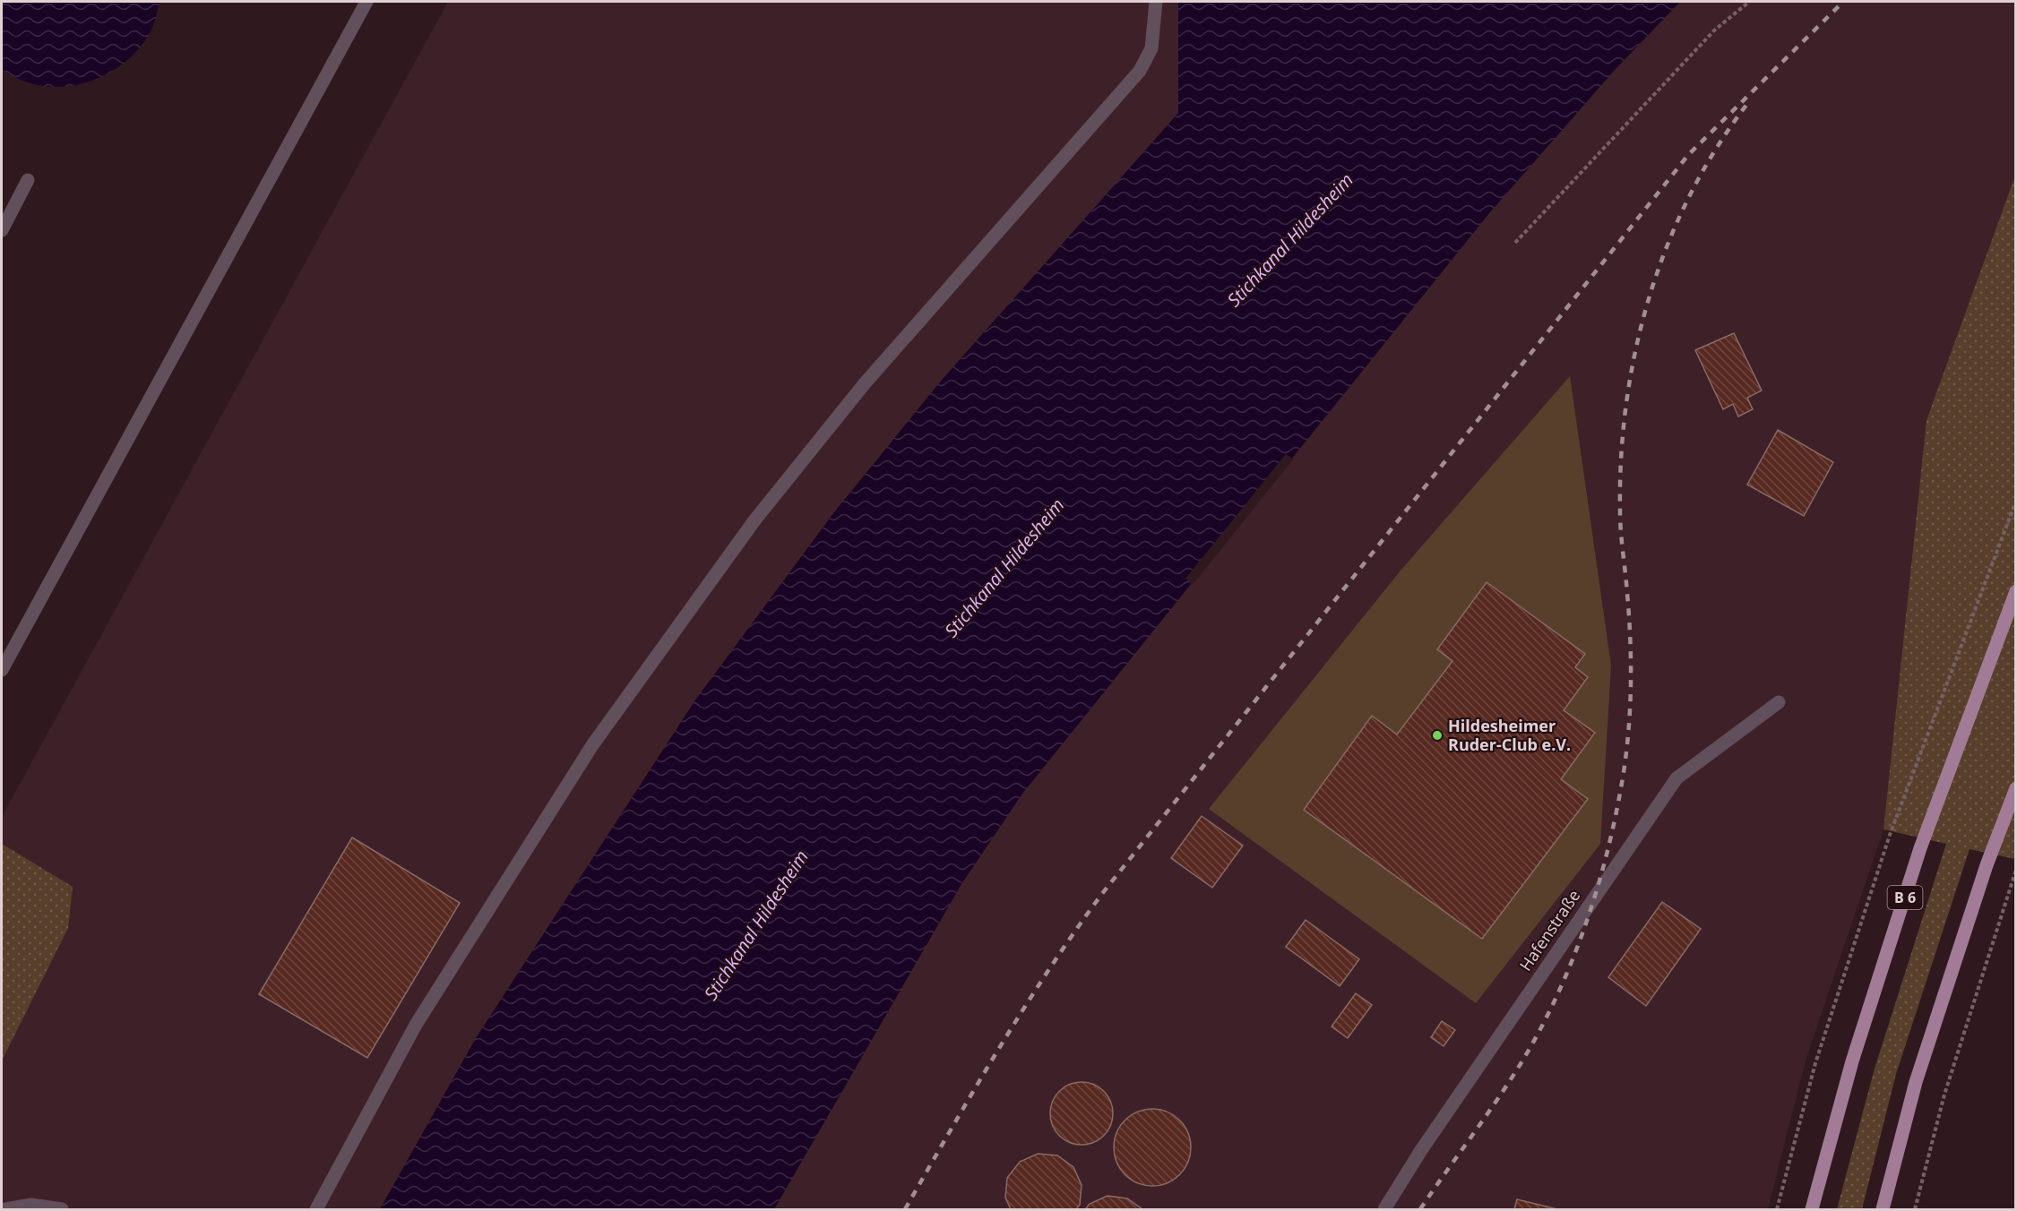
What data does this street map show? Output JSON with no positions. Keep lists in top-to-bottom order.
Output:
{
  "streets": {
    "main road": ["B 6"],
    "street": ["Hafenstraße"]
  },
  "water": ["Stichkanal Hildesheim"],
  "places": ["Hildesheimer Ruder-Club e.V."]
}
